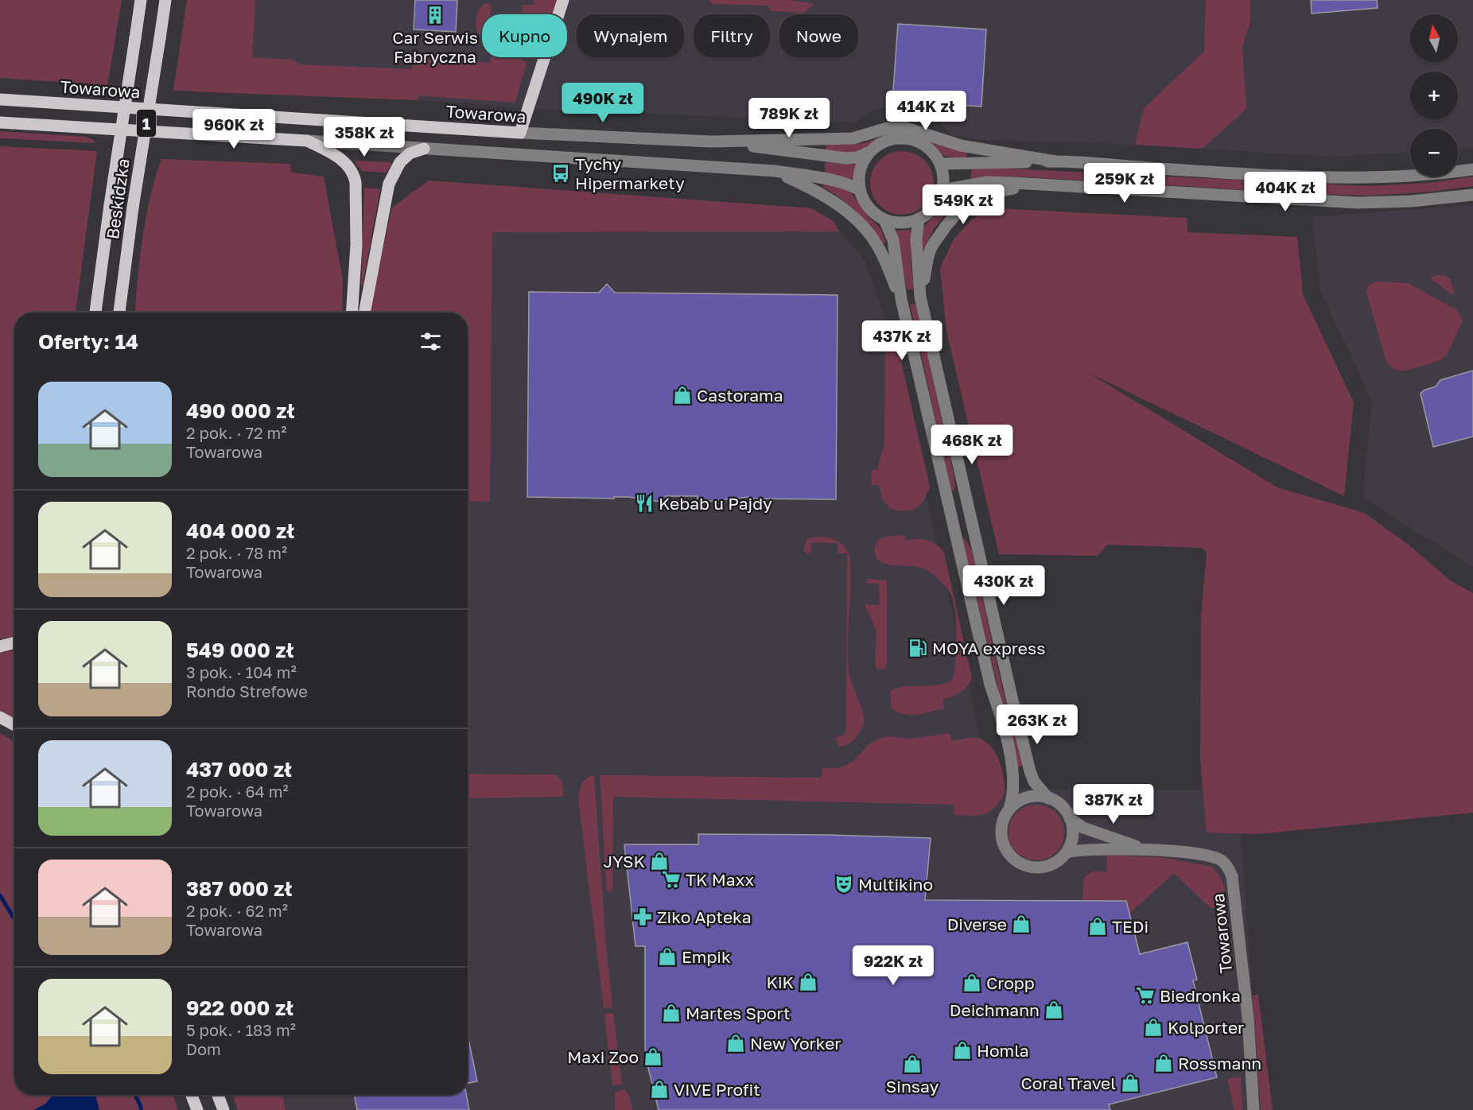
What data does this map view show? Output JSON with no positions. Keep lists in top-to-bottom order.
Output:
{
  "streets": {
    "main road": ["Towarowa", "1", "Beskidzka"]
  },
  "places": {
    "building": ["Car Serwis Fabryczna"],
    "bus stop": ["Tychy Hipermarkety"],
    "shop": [
      "Castorama",
      "JYSK",
      "Diverse",
      "TEDi",
      "Empik",
      "KiK",
      "Cropp",
      "Deichmann",
      "Martes Sport",
      "Kolporter",
      "New Yorker",
      "Homla",
      "Maxi Zoo",
      "Rossmann",
      "Sinsay",
      "Coral Travel",
      "VIVE Profit"
    ],
    "restaurant": ["Kebab u Pajdy"],
    "fuel station": ["MOYA express"],
    "supermarket": ["TK Maxx", "Biedronka"],
    "theatre": ["Multikino"],
    "pharmacy": ["Ziko Apteka"]
  },
  "north": "top",
  "page": {
    "map_buttons": ["+", "−"],
    "chip": [
      "Kupno",
      "Wynajem",
      "Filtry",
      "Nowe"
    ],
    "price": [
      "490K zł",
      "414K zł",
      "789K zł",
      "960K zł",
      "358K zł",
      "259K zł",
      "404K zł",
      "549K zł",
      "437K zł",
      "468K zł",
      "430K zł",
      "263K zł",
      "387K zł",
      "922K zł"
    ],
    "heading": "Oferty: 14",
    "list": [
      {
        "name": "490 000 zł",
        "note": "2 pok. · 72 m² · Towarowa"
      },
      {
        "name": "404 000 zł",
        "note": "2 pok. · 78 m² · Towarowa"
      },
      {
        "name": "549 000 zł",
        "note": "3 pok. · 104 m² · Rondo Strefowe"
      },
      {
        "name": "437 000 zł",
        "note": "2 pok. · 64 m² · Towarowa"
      },
      {
        "name": "387 000 zł",
        "note": "2 pok. · 62 m² · Towarowa"
      },
      {
        "name": "922 000 zł",
        "note": "5 pok. · 183 m² · Dom"
      }
    ]
  }
}
